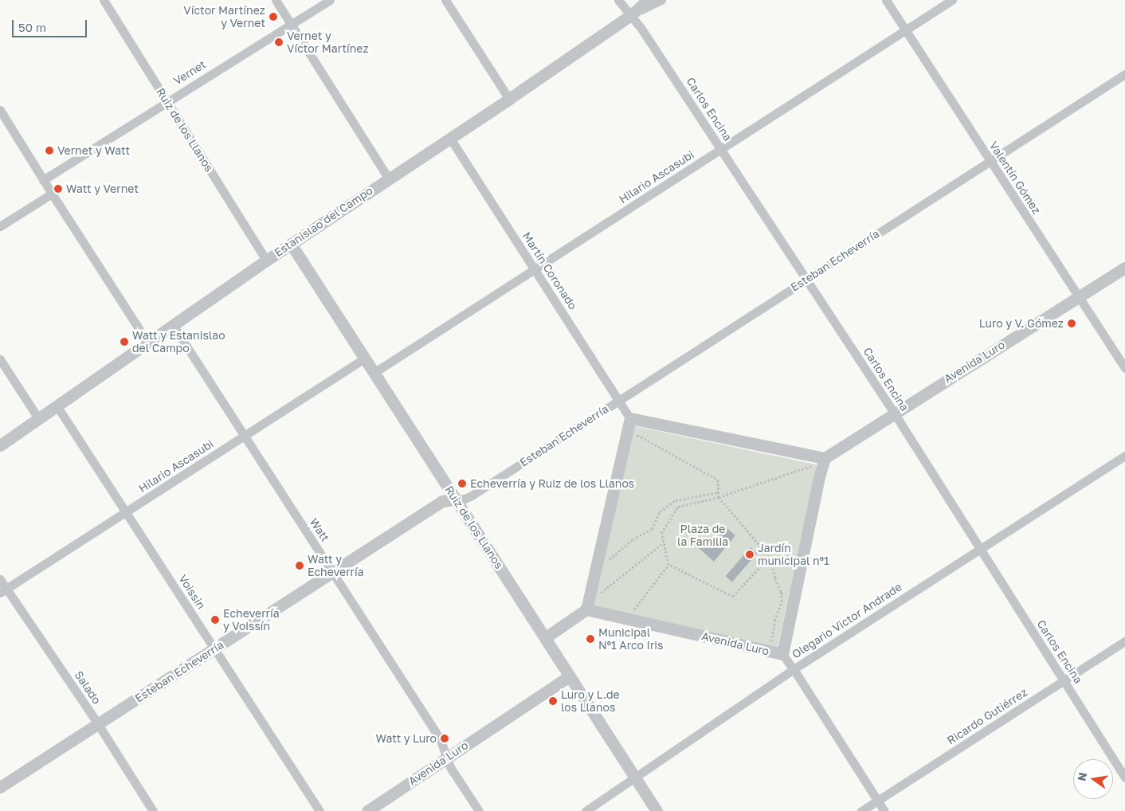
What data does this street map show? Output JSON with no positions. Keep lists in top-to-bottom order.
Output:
{
  "streets": {
    "street": [
      "Vernet",
      "Carlos Encina",
      "Ruiz de los Llanos",
      "Hilario Ascasubi",
      "Valentín Gómez",
      "Estanislao del Campo",
      "Esteban Echeverría",
      "Martín Coronado",
      "Avenida Luro",
      "Watt",
      "Voissin",
      "Olegario Victor Andrade",
      "Salado",
      "Ricardo Gutiérrez"
    ]
  },
  "crossings": [
    ["Vernet", "Ruiz de los Llanos"],
    ["Carlos Encina", "Hilario Ascasubi"],
    ["Carlos Encina", "Estanislao del Campo"],
    ["Carlos Encina", "Esteban Echeverría"],
    ["Carlos Encina", "Avenida Luro"],
    ["Carlos Encina", "Olegario Victor Andrade"],
    ["Carlos Encina", "Ricardo Gutiérrez"],
    ["Ruiz de los Llanos", "Hilario Ascasubi"],
    ["Ruiz de los Llanos", "Estanislao del Campo"],
    ["Ruiz de los Llanos", "Esteban Echeverría"],
    ["Ruiz de los Llanos", "Avenida Luro"],
    ["Ruiz de los Llanos", "Olegario Victor Andrade"],
    ["Hilario Ascasubi", "Valentín Gómez"],
    ["Hilario Ascasubi", "Martín Coronado"],
    ["Hilario Ascasubi", "Watt"],
    ["Hilario Ascasubi", "Voissin"],
    ["Hilario Ascasubi", "Salado"],
    ["Valentín Gómez", "Esteban Echeverría"],
    ["Valentín Gómez", "Avenida Luro"],
    ["Estanislao del Campo", "Martín Coronado"],
    ["Estanislao del Campo", "Watt"],
    ["Estanislao del Campo", "Voissin"],
    ["Esteban Echeverría", "Martín Coronado"],
    ["Esteban Echeverría", "Watt"],
    ["Esteban Echeverría", "Voissin"],
    ["Esteban Echeverría", "Salado"],
    ["Avenida Luro", "Watt"]
  ],
  "parks": ["Plaza de la Familia"],
  "places": [
    "Víctor Martínez y Vernet",
    "Vernet y Víctor Martínez",
    "Vernet y Watt",
    "Watt y Vernet",
    "Luro y V. Gómez",
    "Watt y Estanislao del Campo",
    "Echeverría y Ruiz de los Llanos",
    "Jardín municipal nº1",
    "Watt y Echeverría",
    "Echeverría y Voissín",
    "Municipal Nº1 Arco Iris",
    "Luro y L.de los Llanos",
    "Watt y Luro"
  ],
  "scale_bar": "50 m",
  "north": "left"
}
